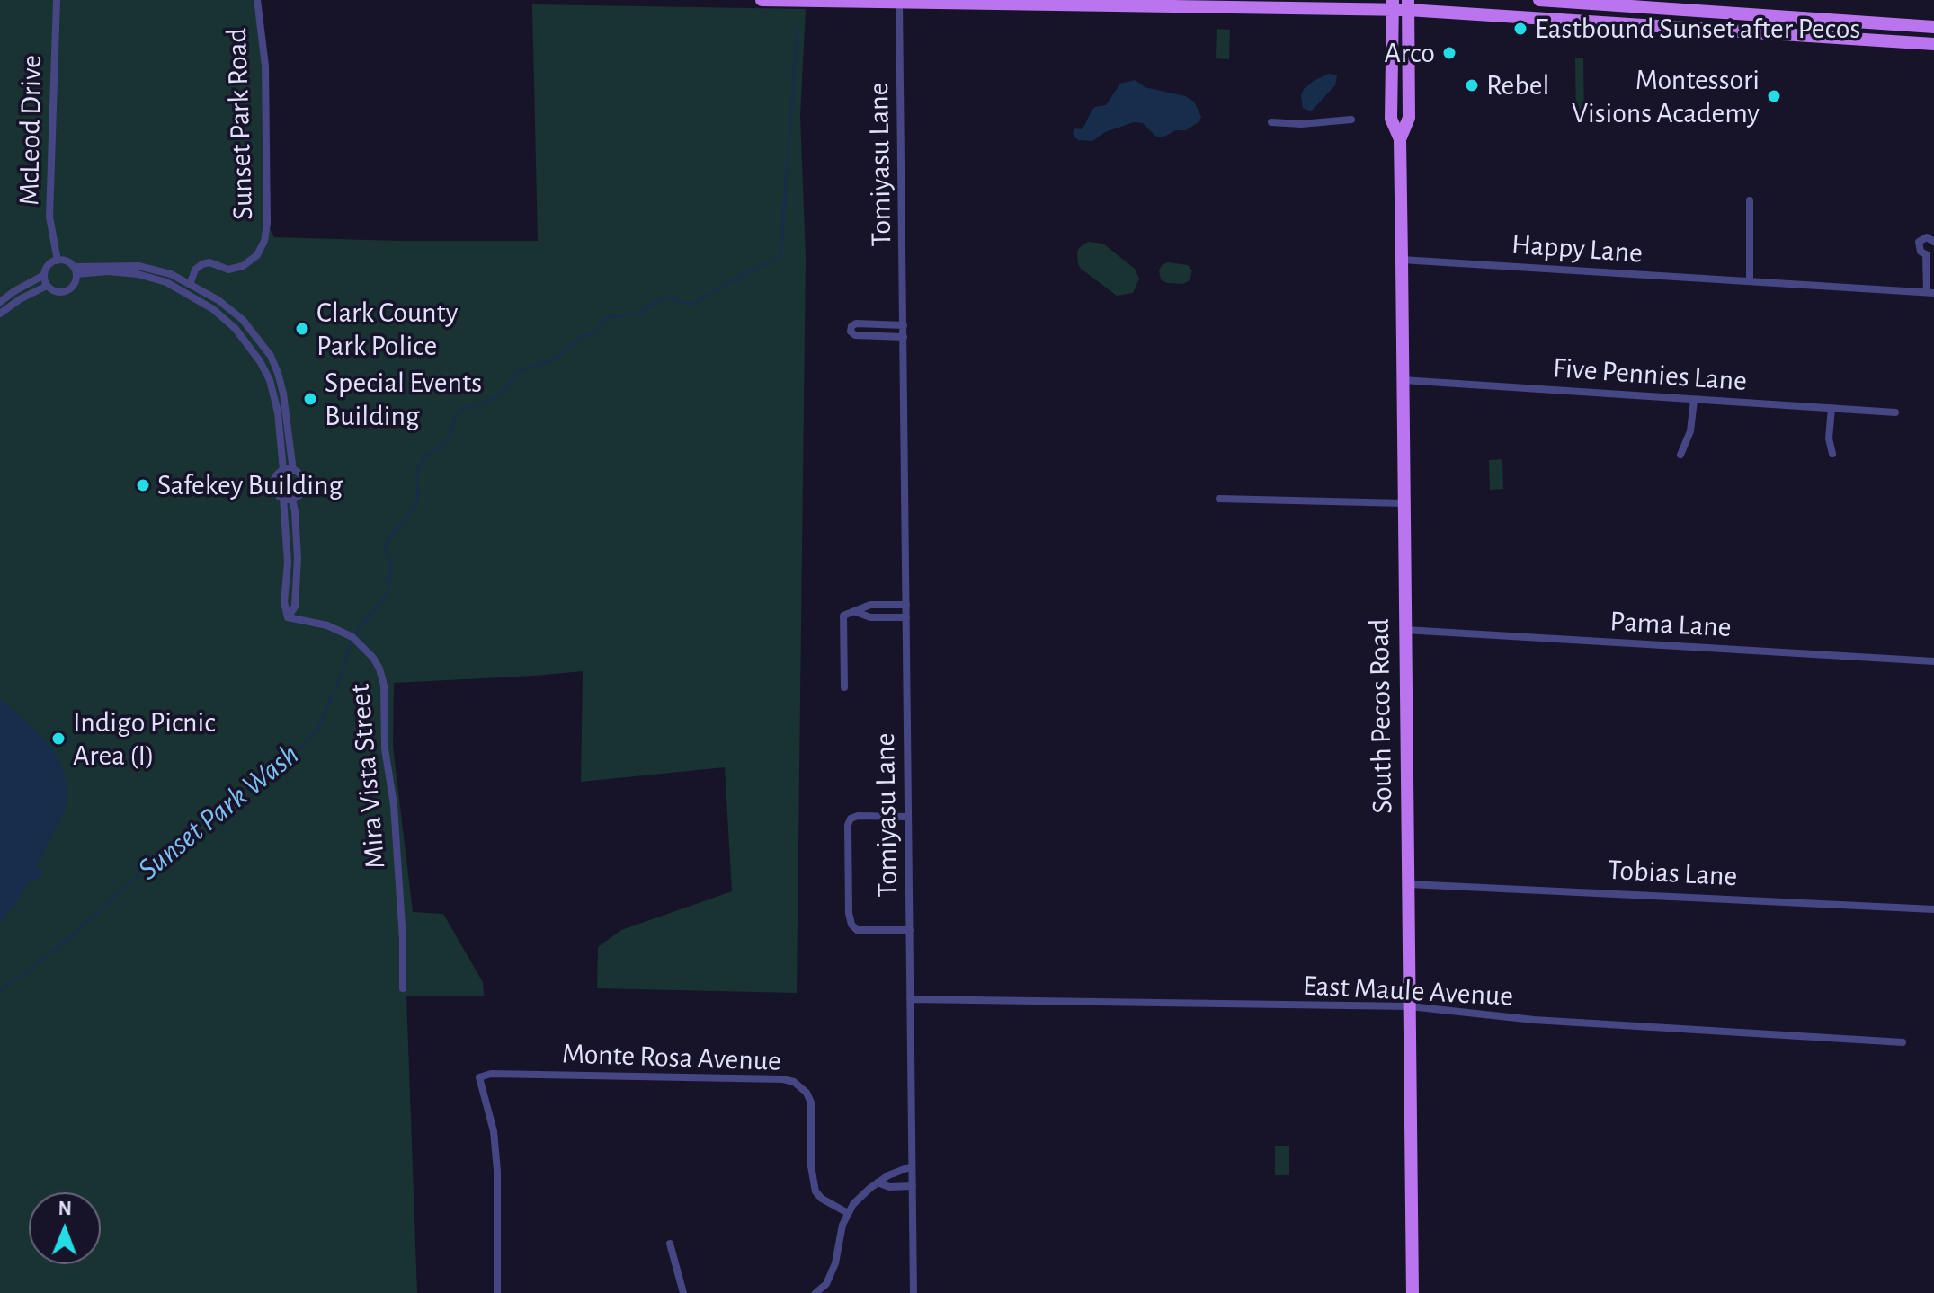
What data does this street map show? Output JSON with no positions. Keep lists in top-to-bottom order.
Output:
{
  "streets": {
    "main road": ["South Pecos Road"],
    "street": [
      "Sunset Park Road",
      "McLeod Drive",
      "Tomiyasu Lane",
      "Happy Lane",
      "Five Pennies Lane",
      "Pama Lane",
      "Mira Vista Street",
      "Tobias Lane",
      "East Maule Avenue",
      "Monte Rosa Avenue"
    ]
  },
  "crossings": [
    ["Sunset Park Road", "Mira Vista Street"],
    ["Tomiyasu Lane", "East Maule Avenue"],
    ["Happy Lane", "South Pecos Road"],
    ["Five Pennies Lane", "South Pecos Road"],
    ["Pama Lane", "South Pecos Road"],
    ["South Pecos Road", "Tobias Lane"],
    ["South Pecos Road", "East Maule Avenue"]
  ],
  "water": ["Sunset Park Wash"],
  "places": [
    "Eastbound Sunset after Pecos",
    "Arco",
    "Rebel",
    "Montessori Visions Academy",
    "Clark County Park Police",
    "Special Events Building",
    "Safekey Building",
    "Indigo Picnic Area (I)"
  ],
  "north": "top"
}
